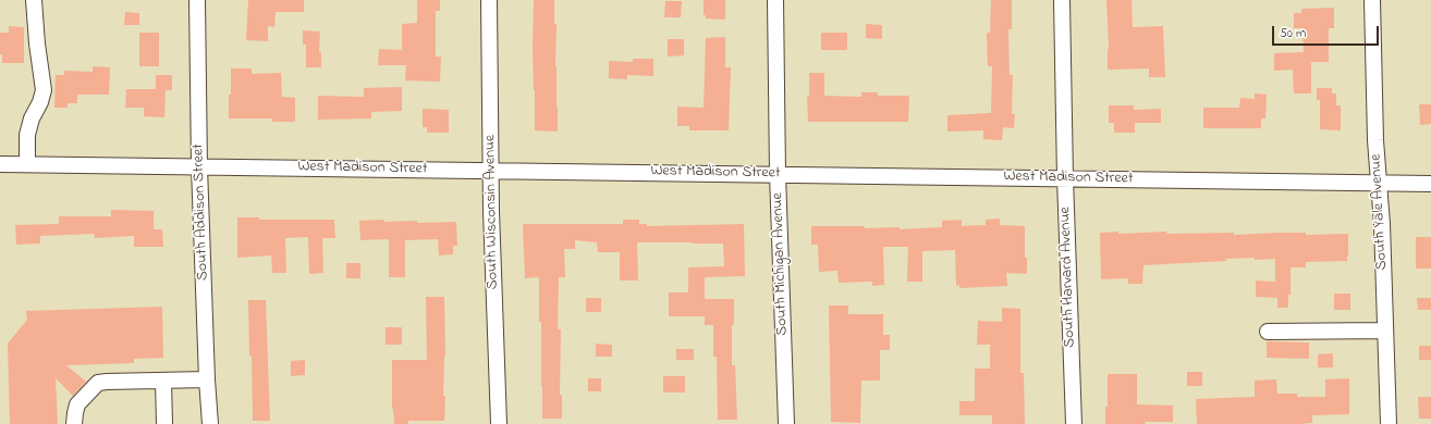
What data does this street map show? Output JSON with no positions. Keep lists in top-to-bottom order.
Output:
{
  "streets": {
    "street": [
      "West Madison Street",
      "South Addison Street",
      "South Wisconsin Avenue",
      "South Yale Avenue",
      "South Michigan Avenue",
      "South Harvard Avenue"
    ]
  },
  "crossings": [
    ["West Madison Street", "South Addison Street"],
    ["West Madison Street", "South Wisconsin Avenue"],
    ["West Madison Street", "South Yale Avenue"],
    ["West Madison Street", "South Michigan Avenue"],
    ["West Madison Street", "South Harvard Avenue"]
  ],
  "scale_bar": "50 m"
}
